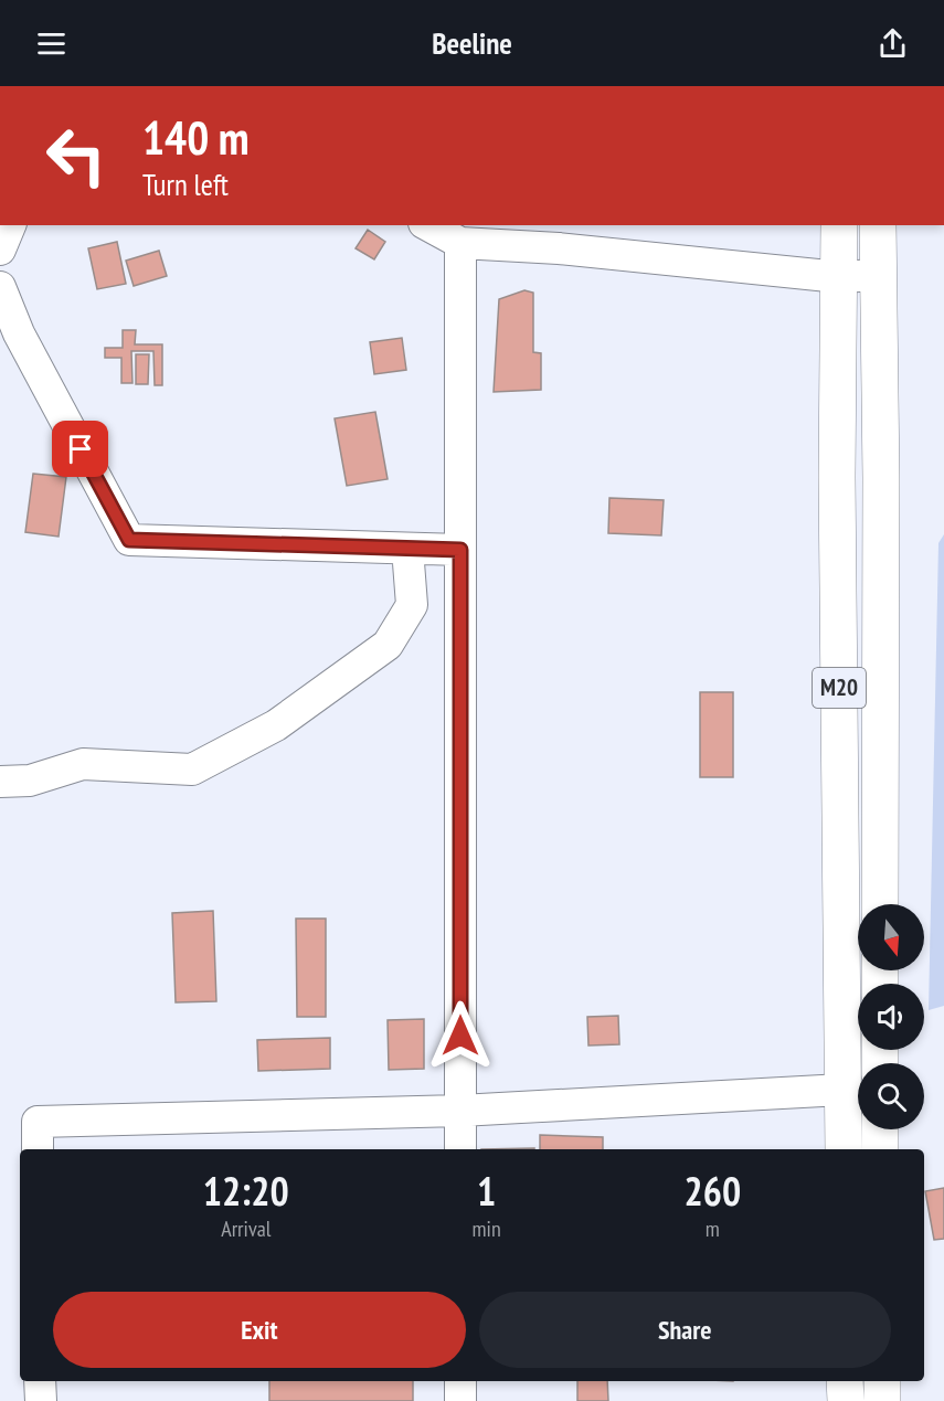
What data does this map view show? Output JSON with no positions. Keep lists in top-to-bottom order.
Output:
{
  "streets": {
    "main road": ["M20"]
  },
  "north": "bottom",
  "page": {
    "header": "Beeline",
    "turn": ["140 m", "Turn left"],
    "eta": [
      "12:20",
      "Arrival",
      "1",
      "min",
      "260",
      "m"
    ],
    "buttons": ["Exit", "Share"]
  }
}
